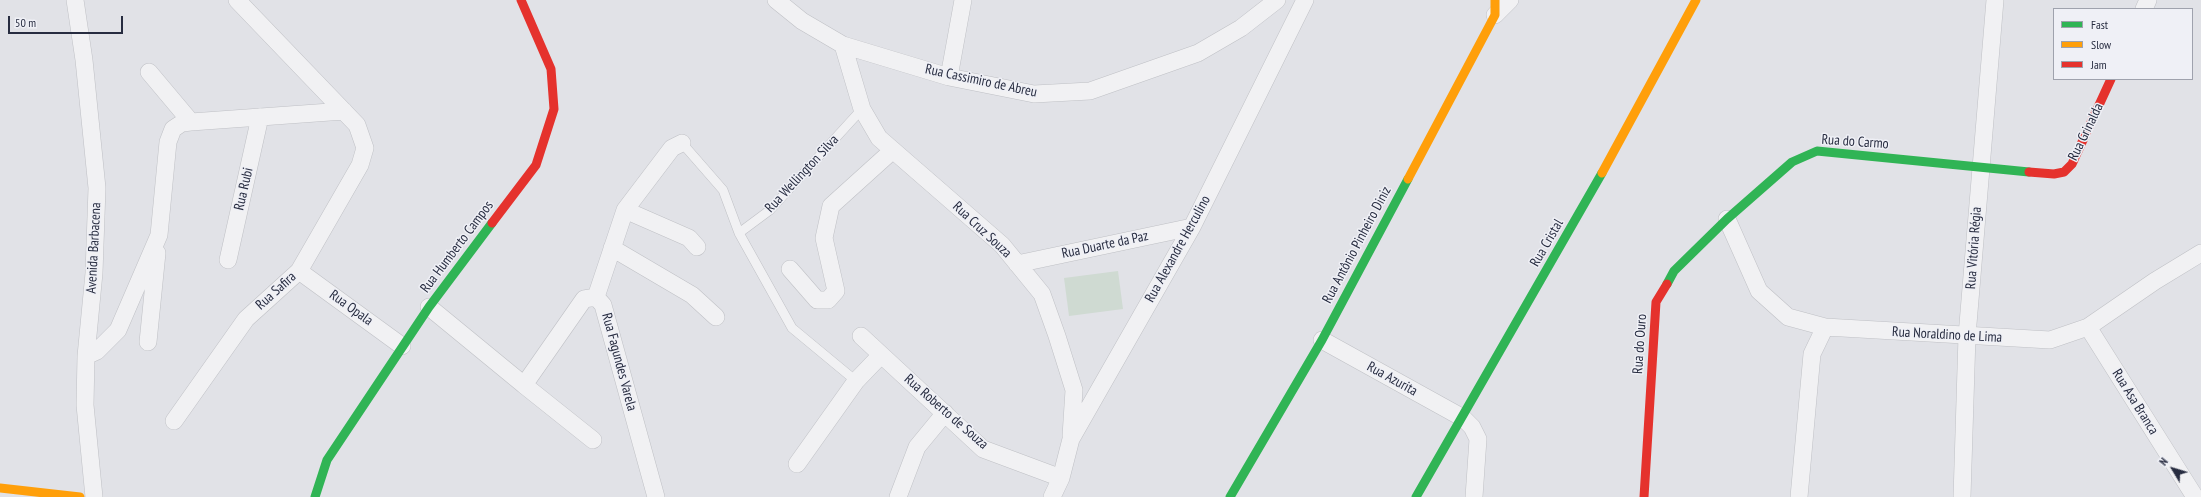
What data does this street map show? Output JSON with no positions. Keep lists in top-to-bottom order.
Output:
{
  "streets": {
    "street": [
      "Rua Cassimiro de Abreu",
      "Rua Grinalda",
      "Rua do Carmo",
      "Rua Rubi",
      "Rua Cruz Souza",
      "Rua Cristal",
      "Rua Duarte da Paz",
      "Rua Antônio Pinheiro Diniz",
      "Rua Humberto Campos",
      "Avenida Barbacena",
      "Rua Vitória Régia",
      "Rua Alexandre Herculino",
      "Rua Safira",
      "Rua Opala",
      "Rua Noraldino de Lima",
      "Rua do Ouro",
      "Rua Fagundes Varela",
      "Rua Azurita",
      "Rua Asa Branca",
      "Rua Roberto de Souza"
    ],
    "lane": ["Rua Wellington Silva"]
  },
  "crossings": [
    ["Rua Cassimiro de Abreu", "Rua Cruz Souza"],
    ["Rua Grinalda", "Rua do Carmo"],
    ["Rua Grinalda", "Rua Vitória Régia"],
    ["Rua do Carmo", "Rua Vitória Régia"],
    ["Rua do Carmo", "Rua Noraldino de Lima"],
    ["Rua do Carmo", "Rua do Ouro"],
    ["Rua Wellington Silva", "Rua Cruz Souza"],
    ["Rua Cruz Souza", "Rua Duarte da Paz"],
    ["Rua Cruz Souza", "Rua Alexandre Herculino"],
    ["Rua Cristal", "Rua Azurita"],
    ["Rua Duarte da Paz", "Rua Alexandre Herculino"],
    ["Rua Antônio Pinheiro Diniz", "Rua Azurita"],
    ["Rua Humberto Campos", "Rua Opala"],
    ["Rua Vitória Régia", "Rua Noraldino de Lima"],
    ["Rua Alexandre Herculino", "Rua Roberto de Souza"],
    ["Rua Safira", "Rua Opala"],
    ["Rua Noraldino de Lima", "Rua do Ouro"],
    ["Rua Noraldino de Lima", "Rua Asa Branca"]
  ],
  "legend": ["Fast", "Slow", "Jam"],
  "scale_bar": "50 m",
  "north": "top left"
}
